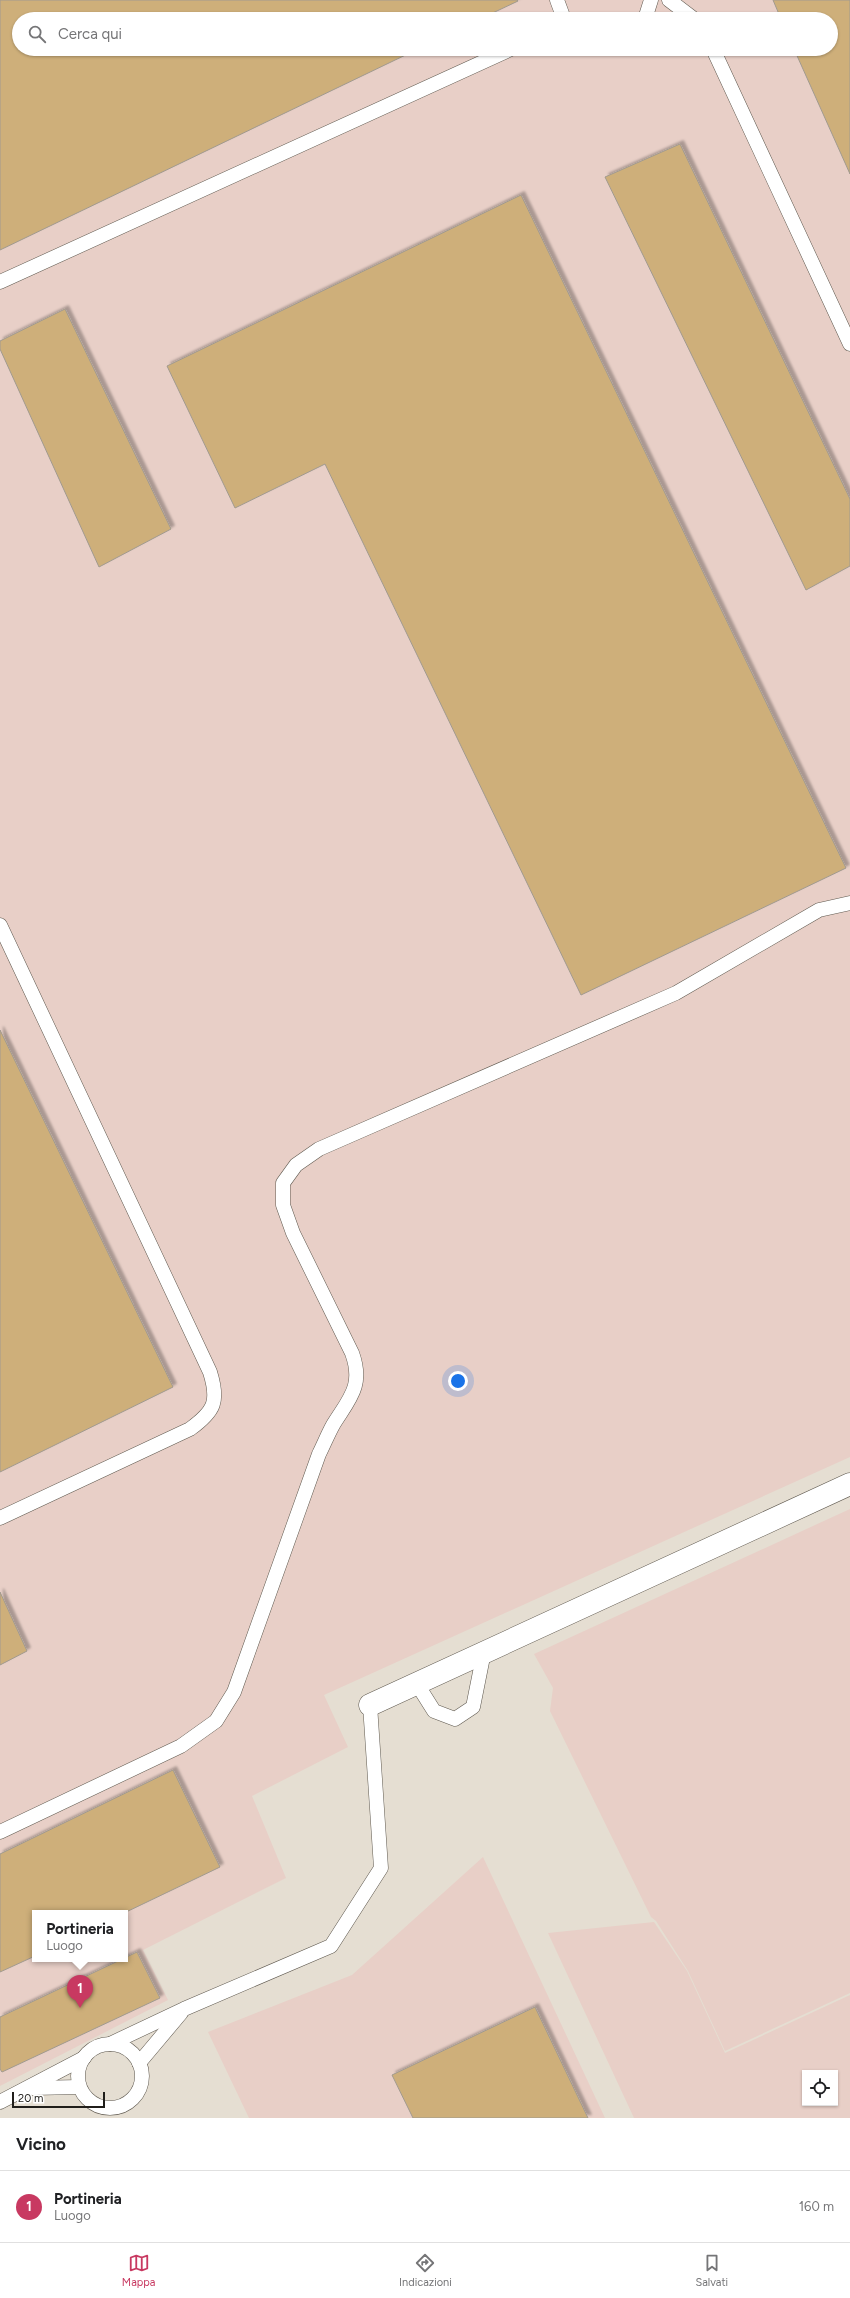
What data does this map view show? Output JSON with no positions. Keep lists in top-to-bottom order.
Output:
{
  "scale_bar": "20 m",
  "page": {
    "search": "Cerca qui",
    "popup": ["Portineria", "Luogo"],
    "pins": "1",
    "scale": "20 m",
    "heading": "Vicino",
    "list": [
      {
        "mark": "1",
        "name": "Portineria",
        "note": "Luogo",
        "value": "160 m"
      }
    ],
    "nav": ["Mappa", "Indicazioni", "Salvati"]
  }
}
